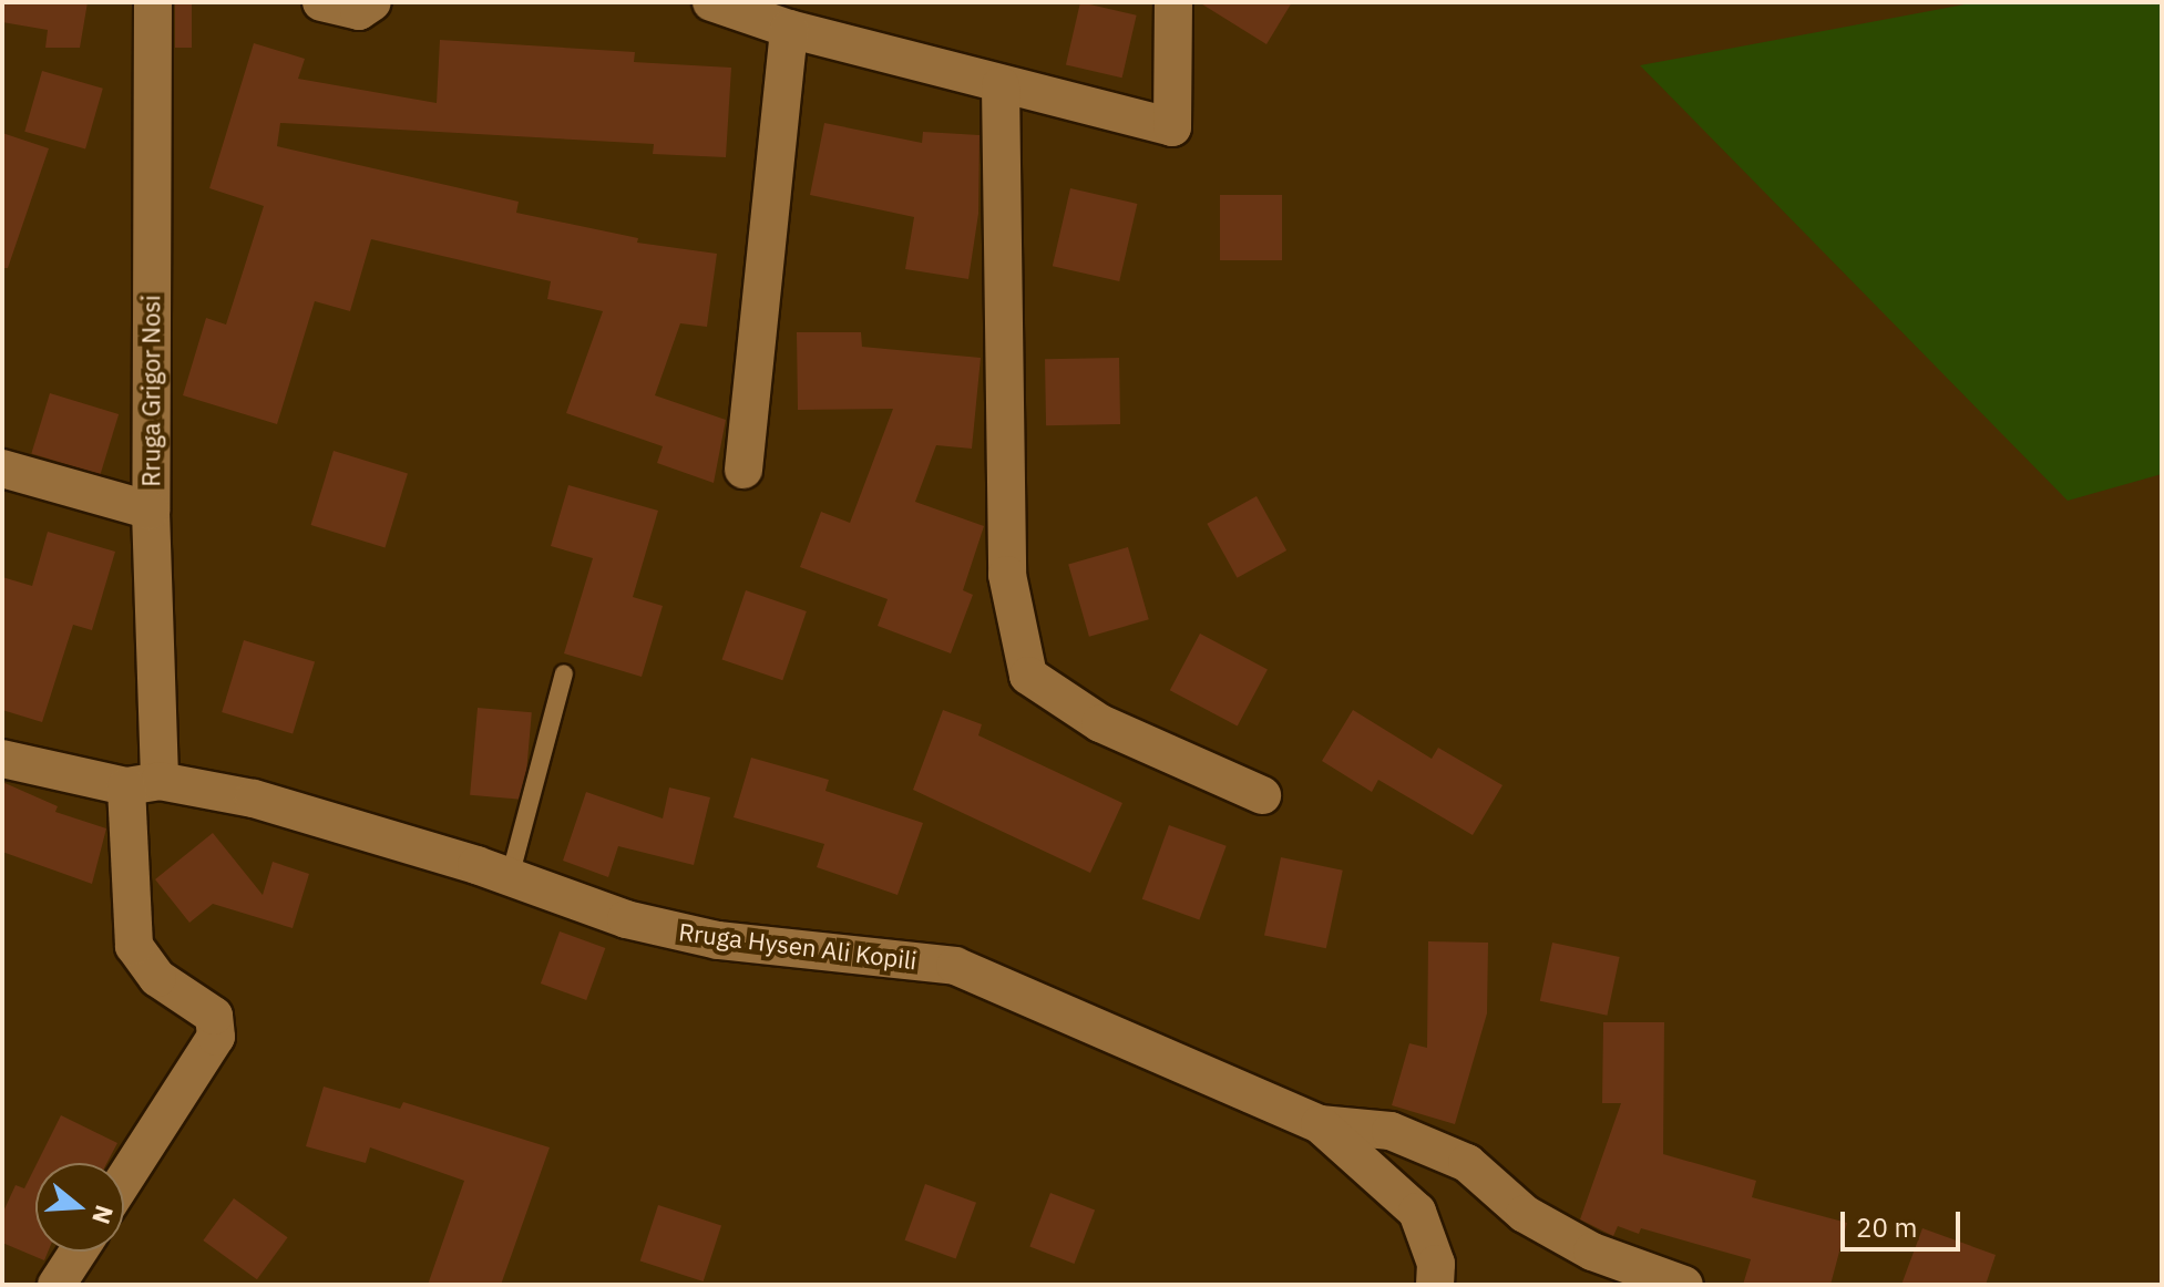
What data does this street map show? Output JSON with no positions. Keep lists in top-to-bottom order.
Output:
{
  "streets": {
    "street": ["Rruga Grigor Nosi", "Rruga Hysen Ali Kopili"]
  },
  "crossings": [
    ["Rruga Grigor Nosi", "Rruga Hysen Ali Kopili"]
  ],
  "scale_bar": "20 m",
  "north": "right"
}
